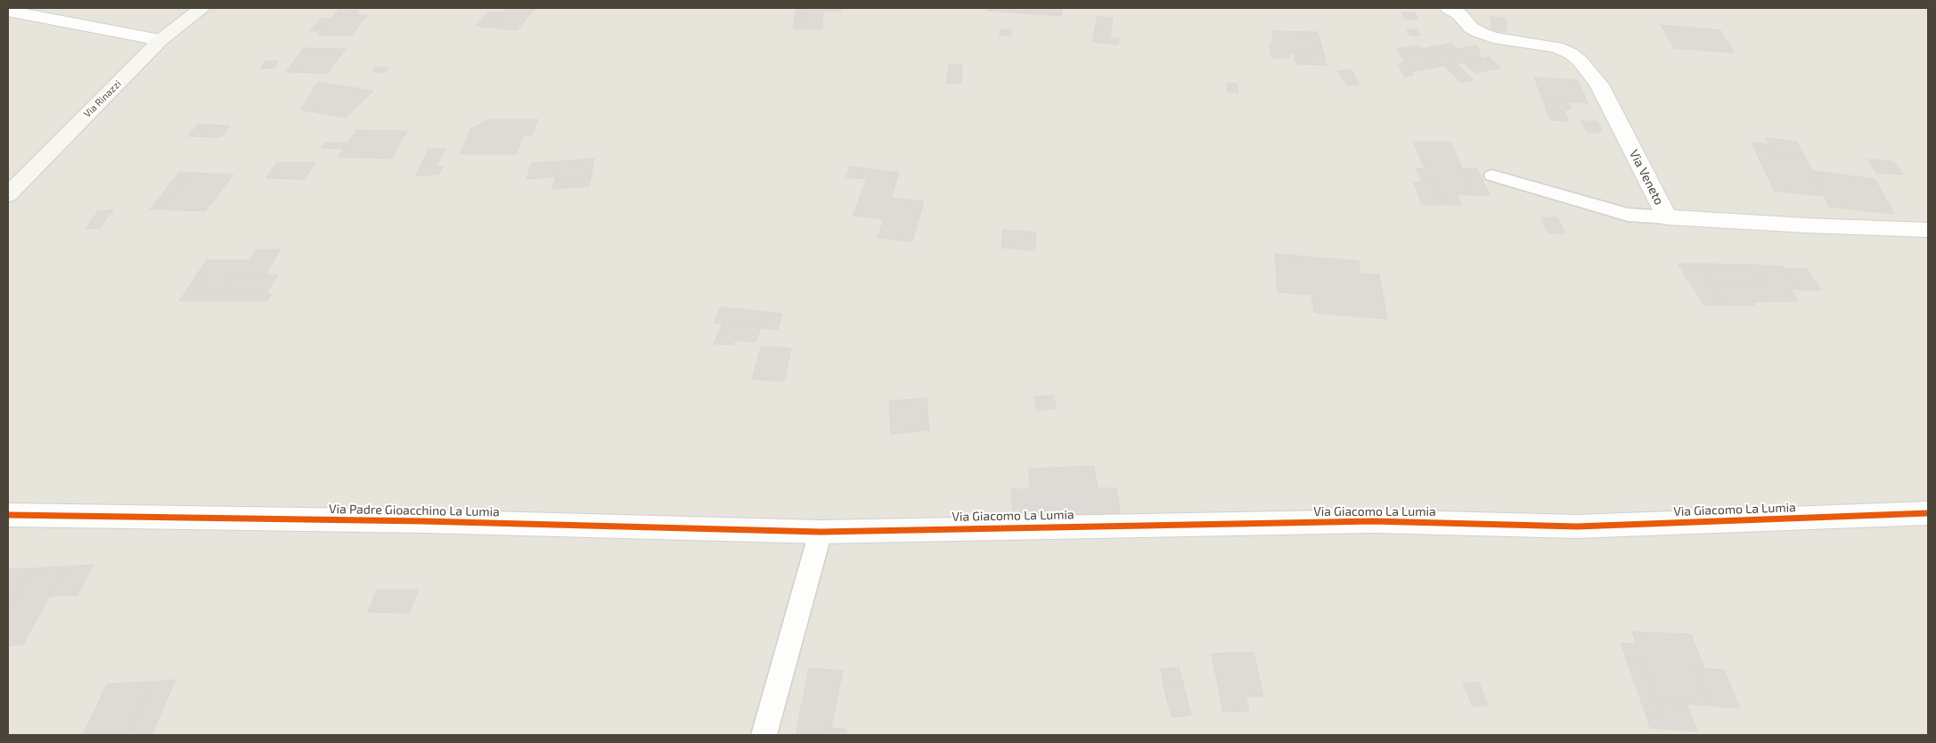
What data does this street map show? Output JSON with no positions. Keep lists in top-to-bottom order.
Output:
{
  "streets": {
    "street": [
      "Via Rinazzi",
      "Via Veneto",
      "Via Giacomo La Lumia",
      "Via Padre Gioacchino La Lumia"
    ]
  },
  "crossings": [
    ["Via Giacomo La Lumia", "Via Padre Gioacchino La Lumia"]
  ]
}
